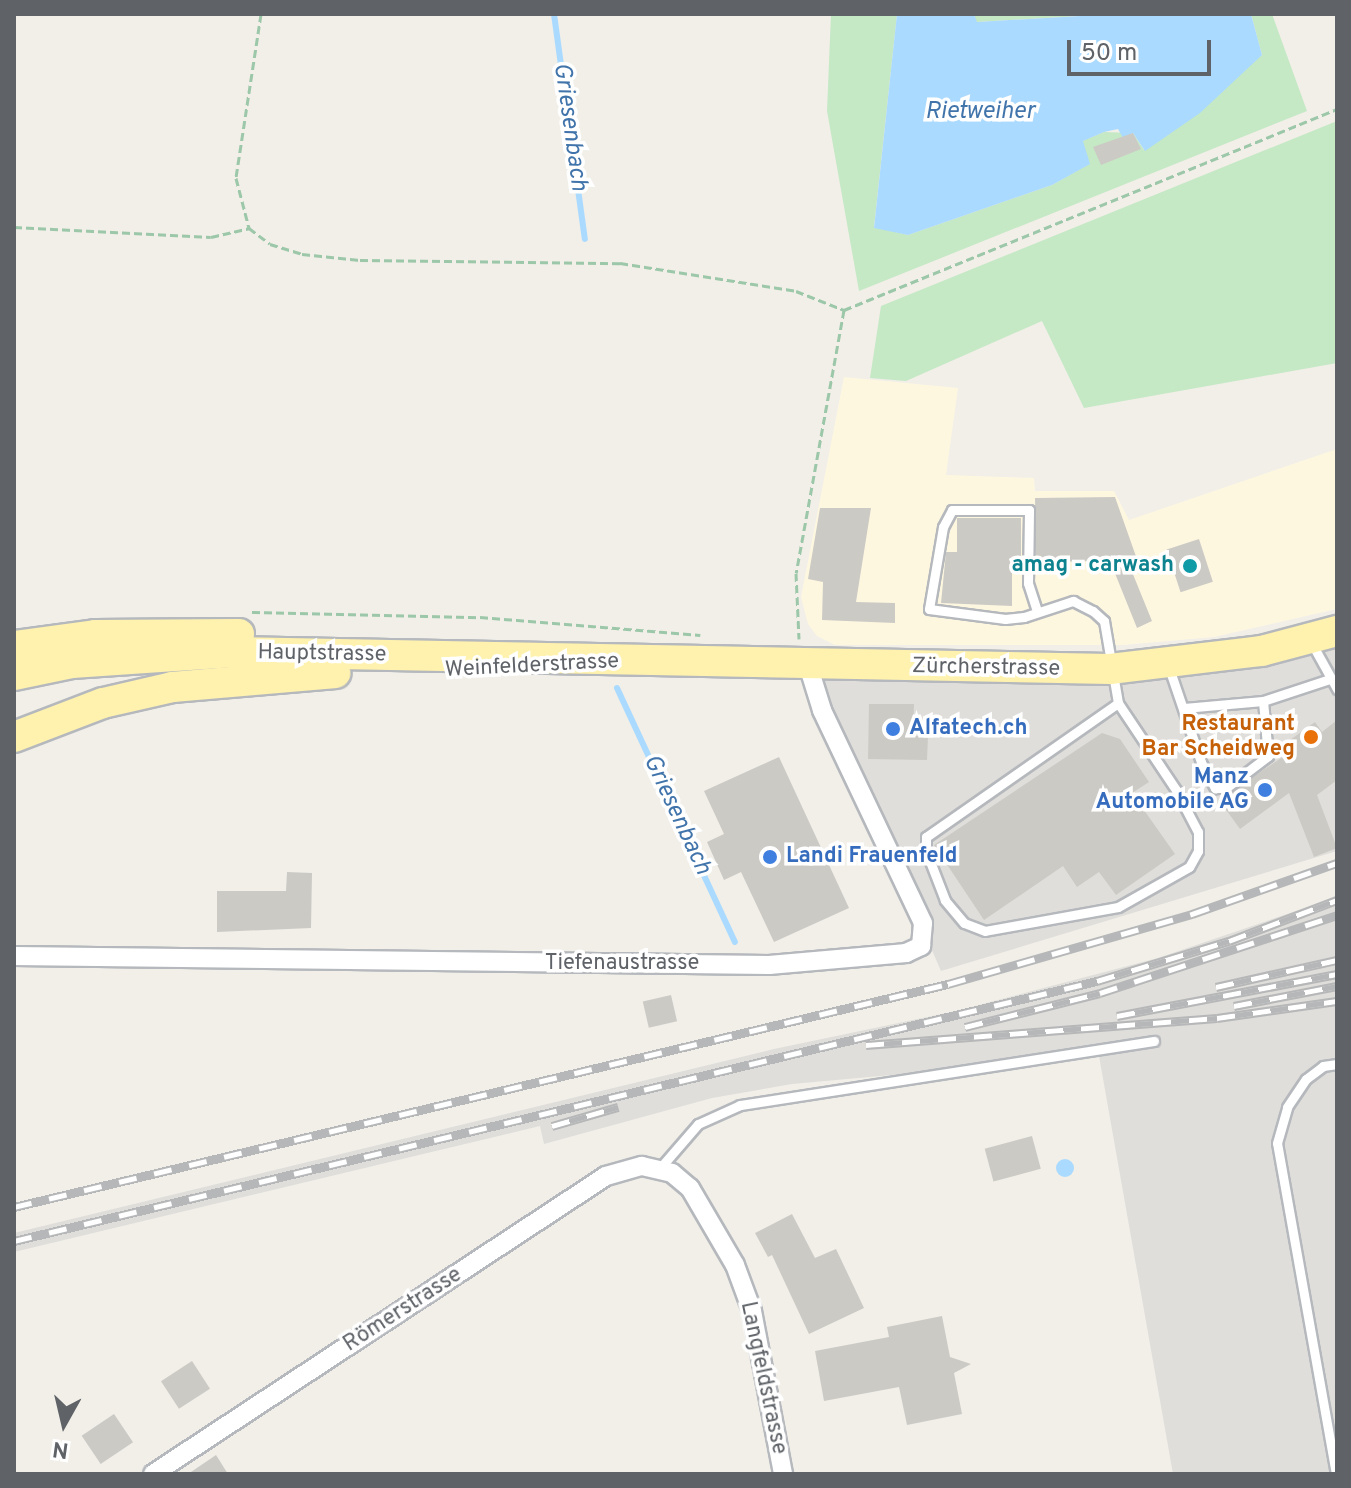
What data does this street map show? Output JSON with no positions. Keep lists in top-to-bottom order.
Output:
{
  "streets": {
    "main road": ["Hauptstrasse", "Weinfelderstrasse", "Zürcherstrasse"],
    "street": ["Tiefenaustrasse", "Römerstrasse", "Langfeldstrasse"]
  },
  "crossings": [
    ["Hauptstrasse", "Weinfelderstrasse"],
    ["Hauptstrasse", "Zürcherstrasse"],
    ["Weinfelderstrasse", "Zürcherstrasse"],
    ["Zürcherstrasse", "Tiefenaustrasse"],
    ["Römerstrasse", "Langfeldstrasse"]
  ],
  "water": ["Rietweiher", "Griesenbach"],
  "places": [
    "amag - carwash",
    "Alfatech.ch",
    "Restaurant Bar Scheidweg",
    "Manz Automobile AG",
    "Landi Frauenfeld"
  ],
  "scale_bar": "50 m",
  "north": "bottom"
}
